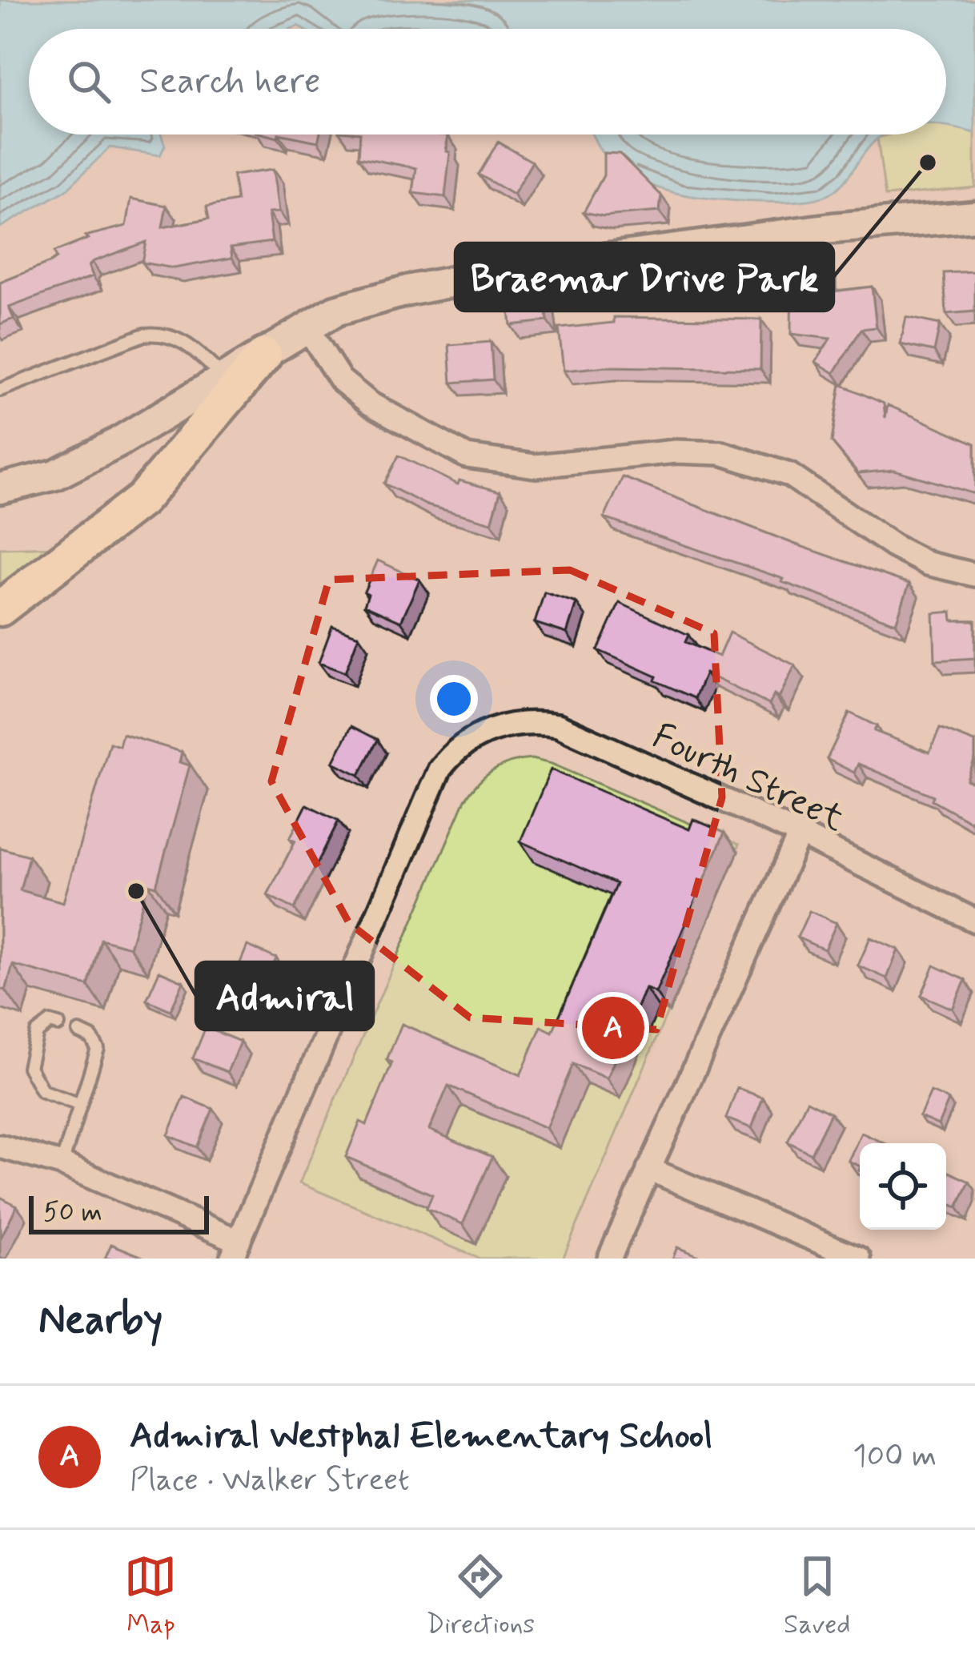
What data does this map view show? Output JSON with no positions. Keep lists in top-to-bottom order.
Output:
{
  "streets": {
    "street": ["Fourth Street"]
  },
  "places": ["Braemar Drive Park", "Admiral"],
  "scale_bar": "50 m",
  "page": {
    "search": "Search here",
    "pins": "A",
    "scale": "50 m",
    "heading": "Nearby",
    "list": [
      {
        "mark": "A",
        "name": "Admiral Westphal Elementary School",
        "note": "Place · Walker Street",
        "value": "100 m"
      }
    ],
    "nav": ["Map", "Directions", "Saved"]
  }
}
